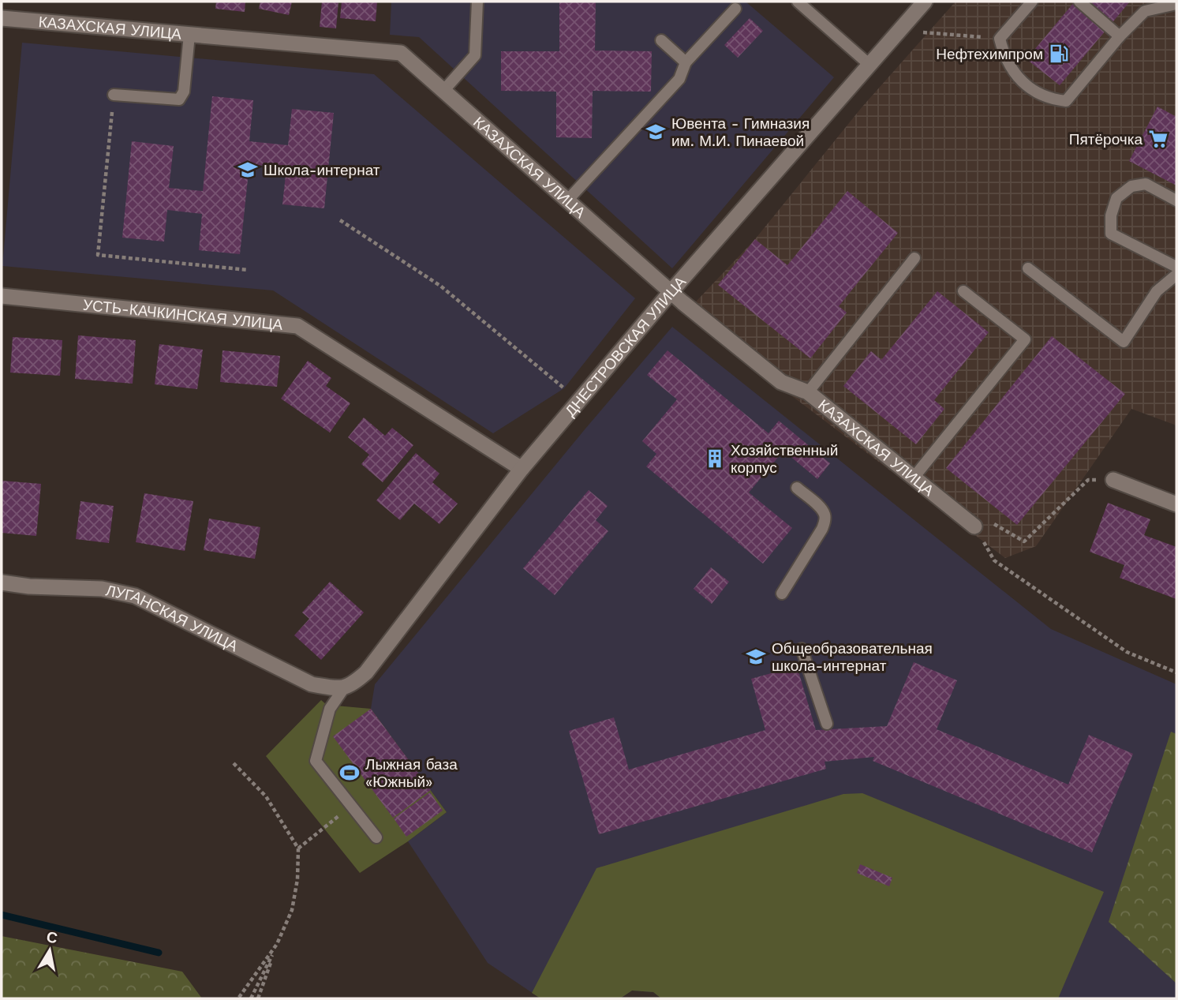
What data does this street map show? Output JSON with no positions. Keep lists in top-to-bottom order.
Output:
{
  "streets": {
    "street": [
      "КАЗАХСКАЯ УЛИЦА",
      "УСТЬ-КАЧКИНСКАЯ УЛИЦА",
      "ДНЕСТРОВСКАЯ УЛИЦА",
      "ЛУГАНСКАЯ УЛИЦА"
    ]
  },
  "crossings": [
    ["КАЗАХСКАЯ УЛИЦА", "ДНЕСТРОВСКАЯ УЛИЦА"],
    ["УСТЬ-КАЧКИНСКАЯ УЛИЦА", "ДНЕСТРОВСКАЯ УЛИЦА"],
    ["ДНЕСТРОВСКАЯ УЛИЦА", "ЛУГАНСКАЯ УЛИЦА"]
  ],
  "places": {
    "fuel station": ["Нефтехимпром"],
    "school or university": ["Ювента - Гимназия им. М.И. Пинаевой", "Школа-интернат", "Общеобразовательная школа-интернат"],
    "supermarket": ["Пятёрочка"],
    "building": ["Хозяйственный корпус"],
    "sports": ["Лыжная база «Южный»"]
  },
  "north": "top"
}
